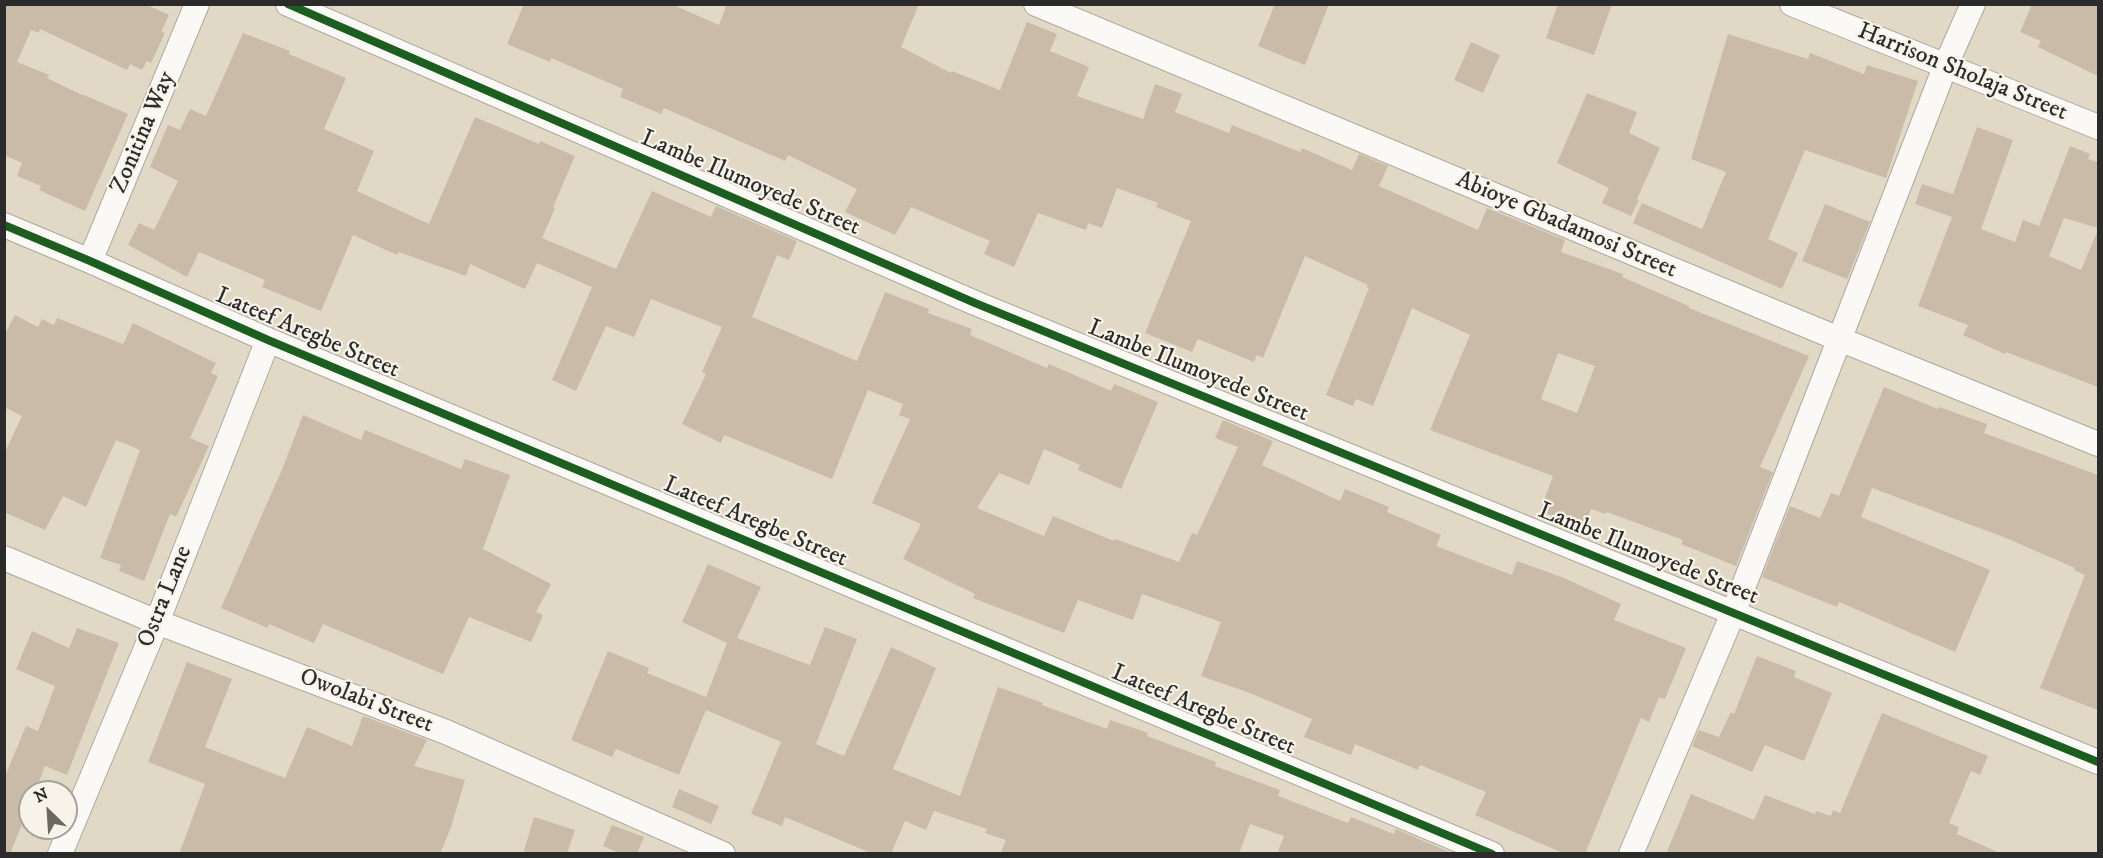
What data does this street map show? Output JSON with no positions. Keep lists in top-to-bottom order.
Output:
{
  "streets": {
    "street": [
      "Harrison Sholaja Street",
      "Zonitina Way",
      "Lambe Ilumoyede Street",
      "Abioye Gbadamosi Street",
      "Lateef Aregbe Street",
      "Ostra Lane",
      "Owolabi Street"
    ]
  },
  "crossings": [
    ["Zonitina Way", "Lateef Aregbe Street"],
    ["Lateef Aregbe Street", "Ostra Lane"],
    ["Ostra Lane", "Owolabi Street"]
  ],
  "north": "top left"
}
